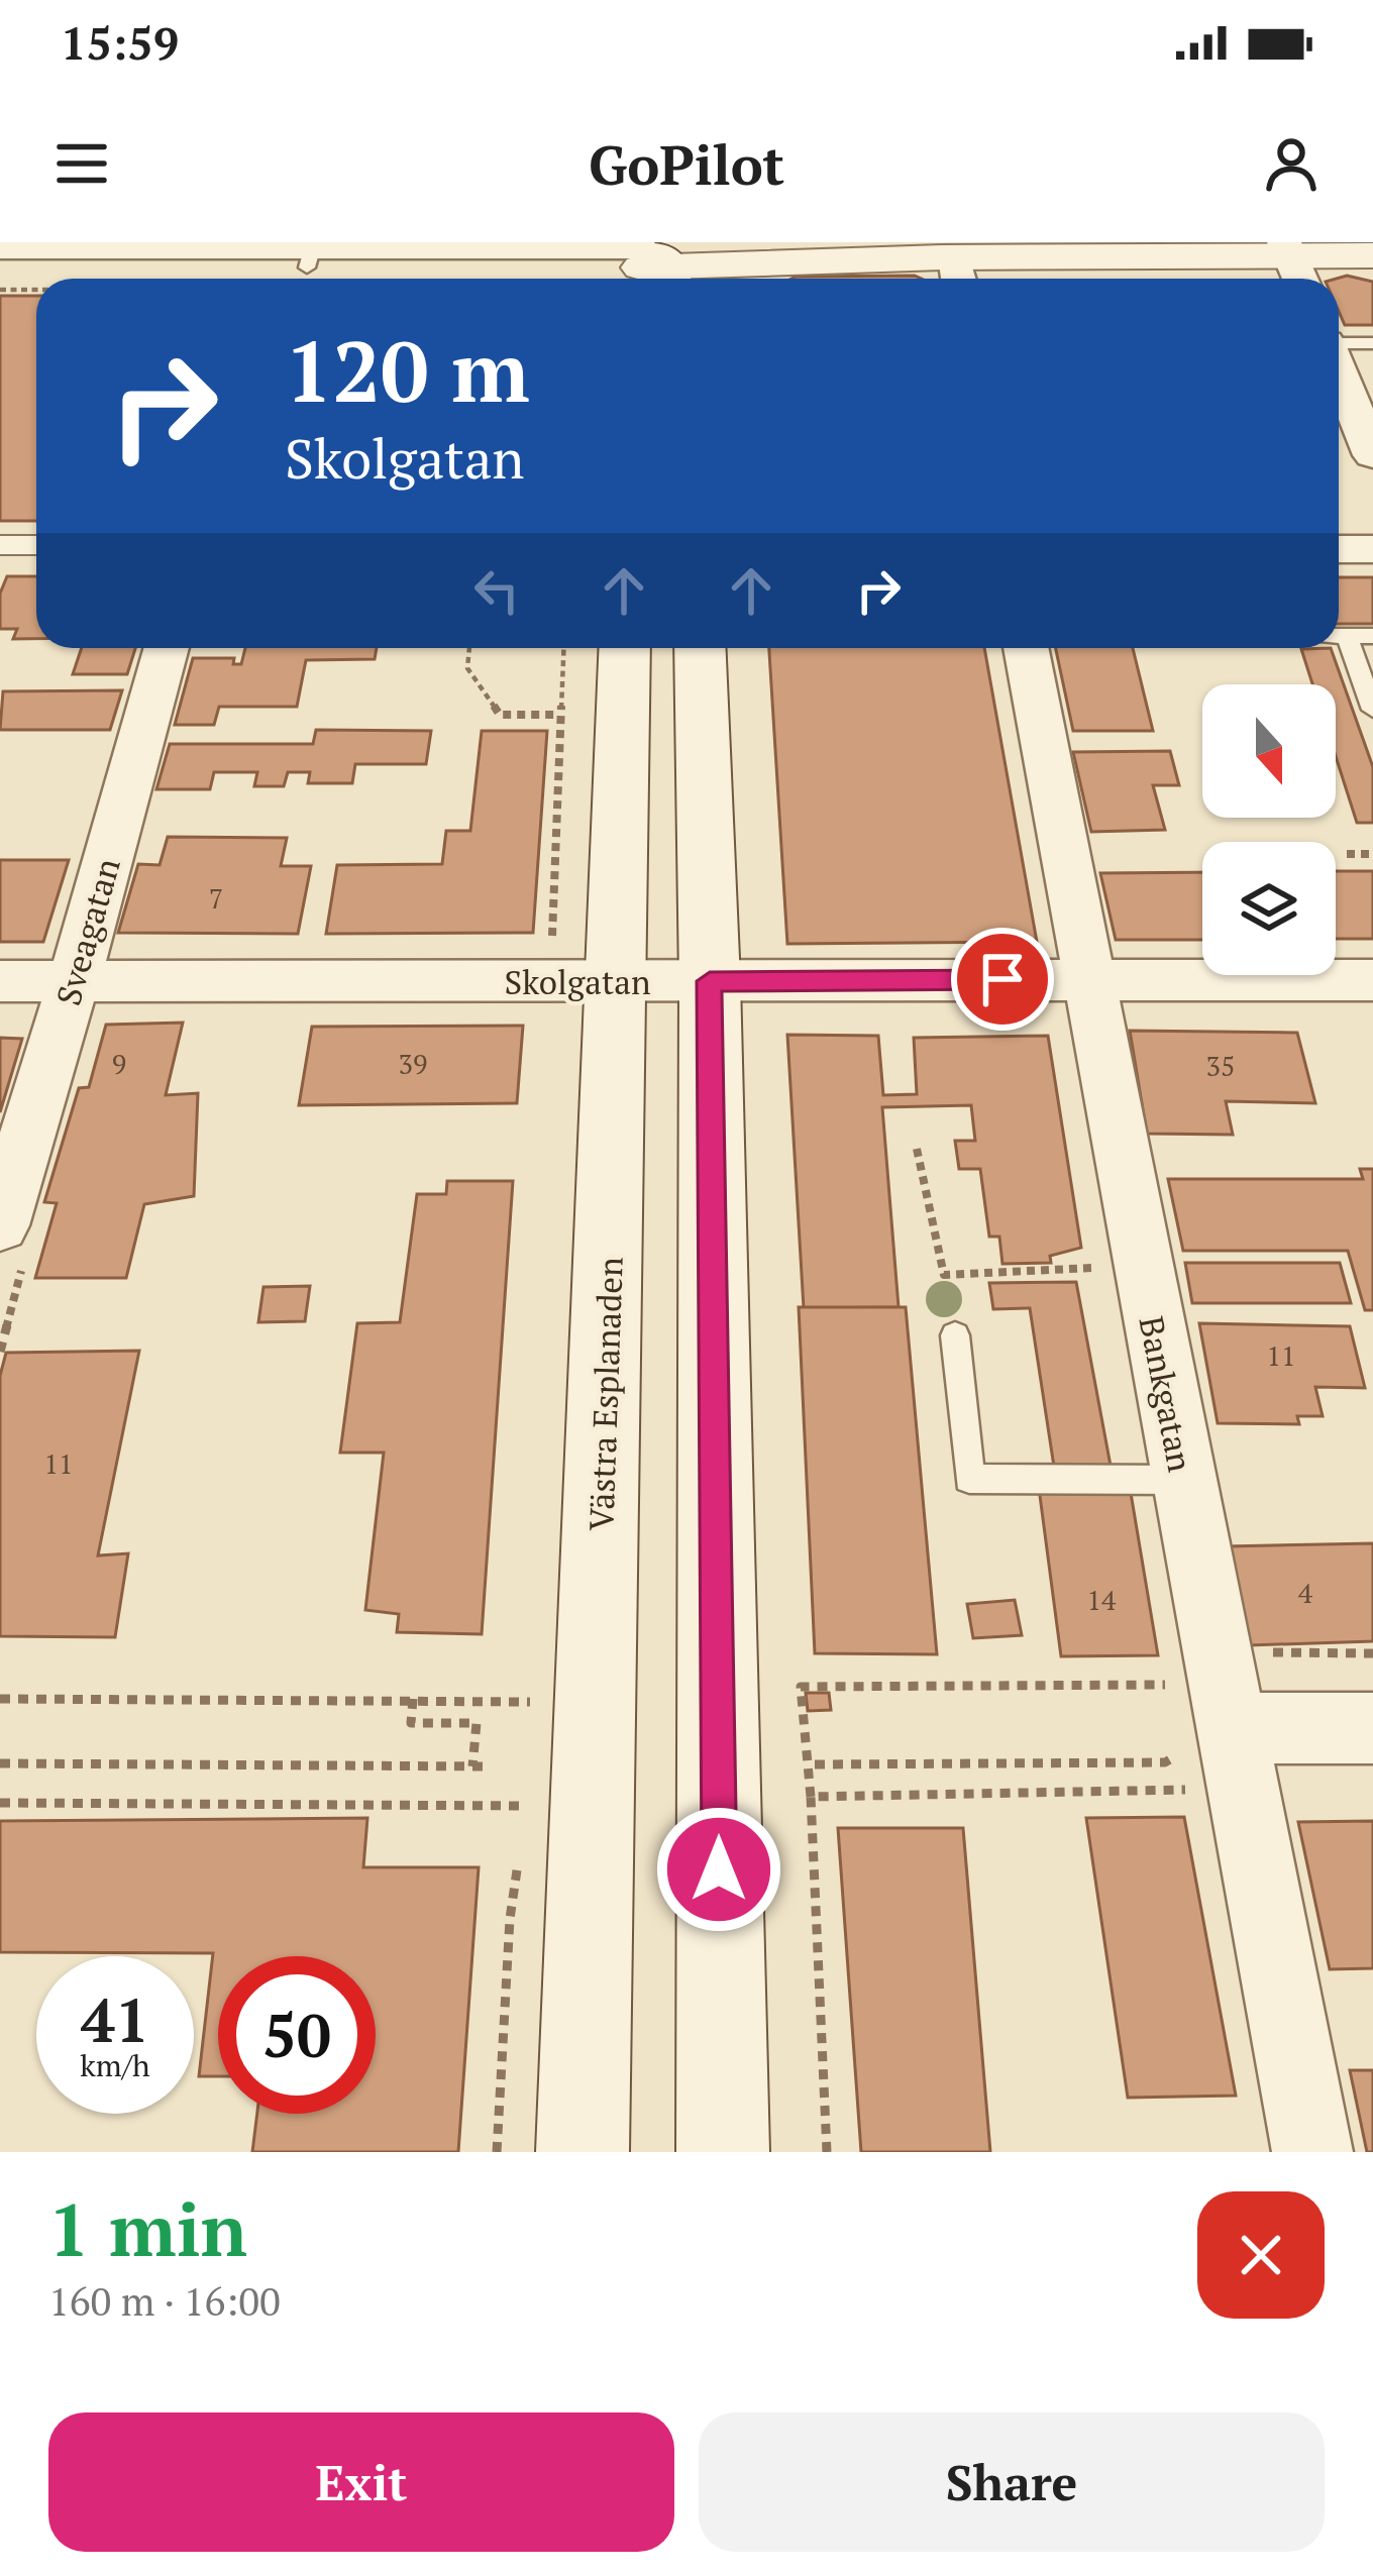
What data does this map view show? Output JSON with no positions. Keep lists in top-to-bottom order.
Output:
{
  "streets": {
    "main road": ["Västra Esplanaden"],
    "street": ["Sveagatan", "Skolgatan", "Bankgatan"]
  },
  "crossings": [
    ["Sveagatan", "Skolgatan"],
    ["Skolgatan", "Västra Esplanaden"],
    ["Skolgatan", "Bankgatan"]
  ],
  "house_numbers": [
    "7",
    "9",
    "39",
    "35",
    "11",
    "11",
    "4",
    "14"
  ],
  "north": "bottom",
  "page": {
    "status": "15:59",
    "header": "GoPilot",
    "turn": ["120 m", "Skolgatan"],
    "speed": "41 km/h",
    "limit": "50",
    "heading": ["1 min", "160 m · 16:00"],
    "buttons": ["Exit", "Share"]
  }
}
